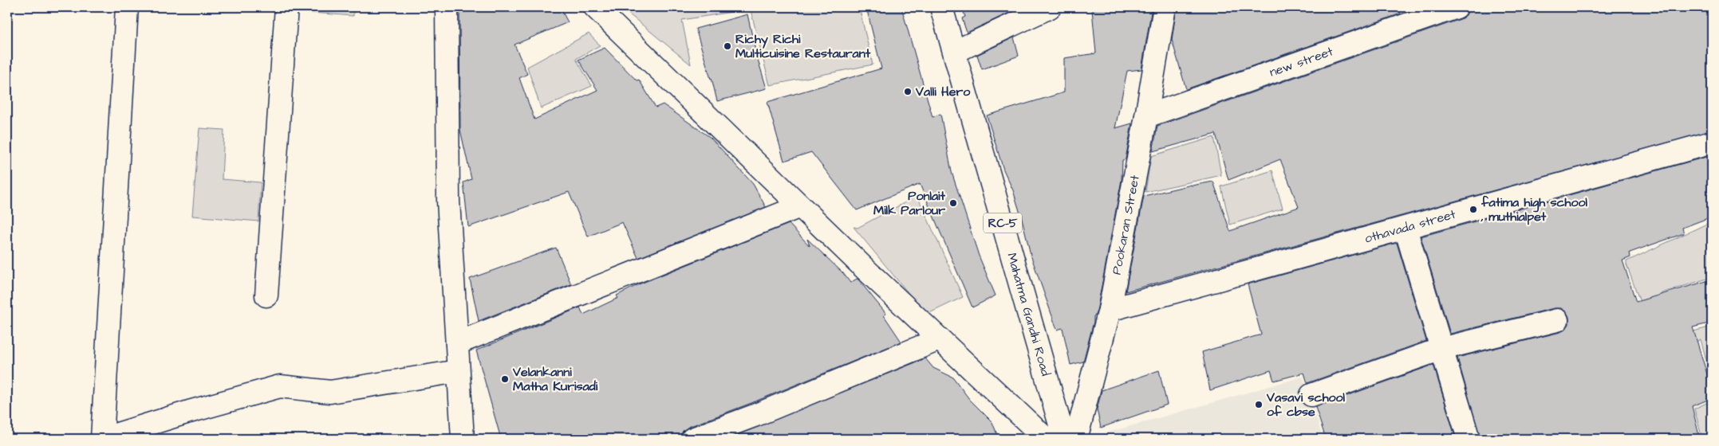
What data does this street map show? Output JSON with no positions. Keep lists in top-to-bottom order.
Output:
{
  "streets": {
    "street": [
      "new street",
      "RC-5",
      "Pookaran Street",
      "othavada street",
      "Mahatma Gandhi Road"
    ]
  },
  "crossings": [
    ["new street", "Pookaran Street"],
    ["Pookaran Street", "othavada street"]
  ],
  "places": [
    "Richy Richi Multicuisine Restaurant",
    "Valli Hero",
    "Ponlait Milk Parlour",
    "fatima high school , muthialpet",
    "Velankanni Matha Kurisadi",
    "Vasavi school of cbse"
  ]
}
